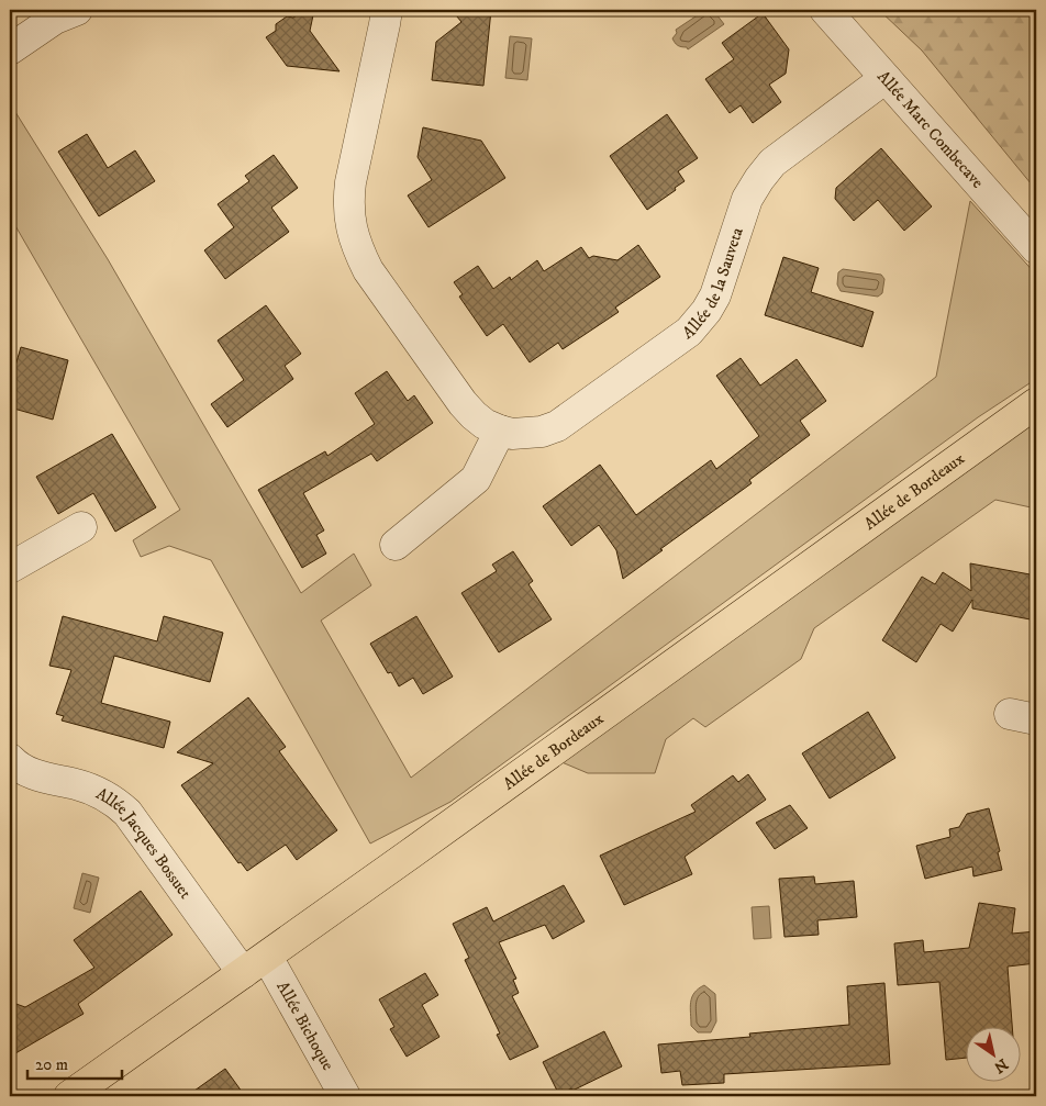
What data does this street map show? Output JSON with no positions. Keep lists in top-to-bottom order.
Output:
{
  "streets": {
    "main road": ["Allée de Bordeaux"],
    "street": [
      "Allée Marc Combecave",
      "Allée de la Sauveta",
      "Allée Jacques Bossuet",
      "Allée Bichoque"
    ]
  },
  "crossings": [
    ["Allée Marc Combecave", "Allée de la Sauveta"],
    ["Allée de Bordeaux", "Allée Jacques Bossuet"],
    ["Allée de Bordeaux", "Allée Bichoque"]
  ],
  "scale_bar": "20 m",
  "north": "bottom right"
}
